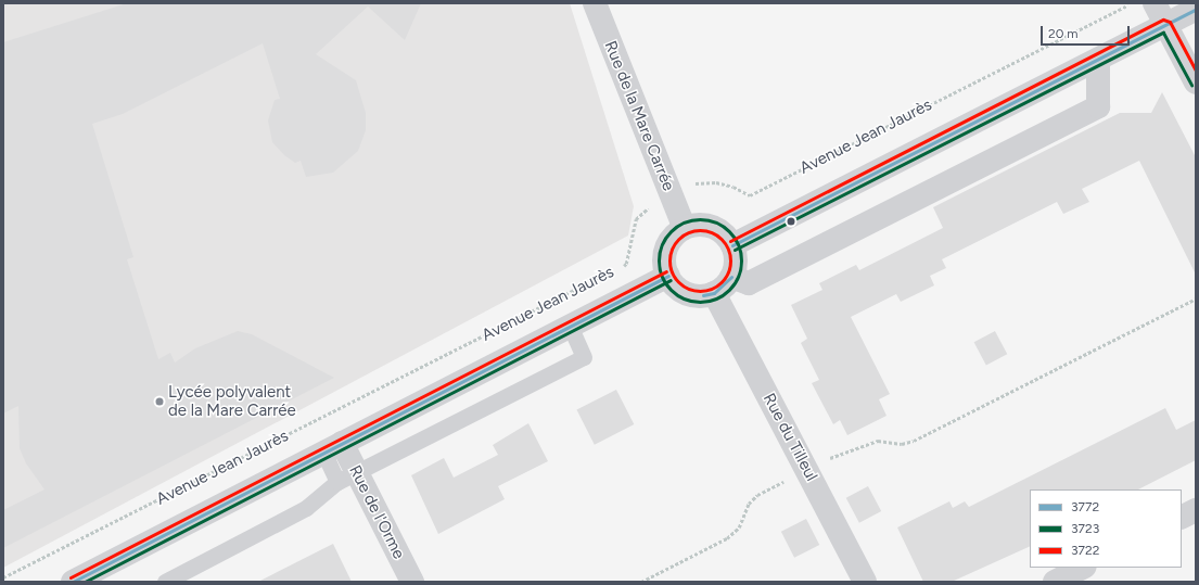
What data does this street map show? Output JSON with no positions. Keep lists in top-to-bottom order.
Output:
{
  "streets": {
    "street": [
      "Rue de la Mare Carrée",
      "Avenue Jean Jaurès",
      "Rue du Tilleul",
      "Rue de l'Orme"
    ]
  },
  "crossings": [
    ["Rue de la Mare Carrée", "Avenue Jean Jaurès"],
    ["Rue de la Mare Carrée", "Rue du Tilleul"],
    ["Avenue Jean Jaurès", "Rue du Tilleul"],
    ["Avenue Jean Jaurès", "Rue de l'Orme"]
  ],
  "places": ["Lycée polyvalent de la Mare Carrée"],
  "lines": ["transit line 3772", "transit line 3722", "transit line 3723"],
  "legend": ["3772", "3723", "3722"],
  "scale_bar": "20 m"
}
